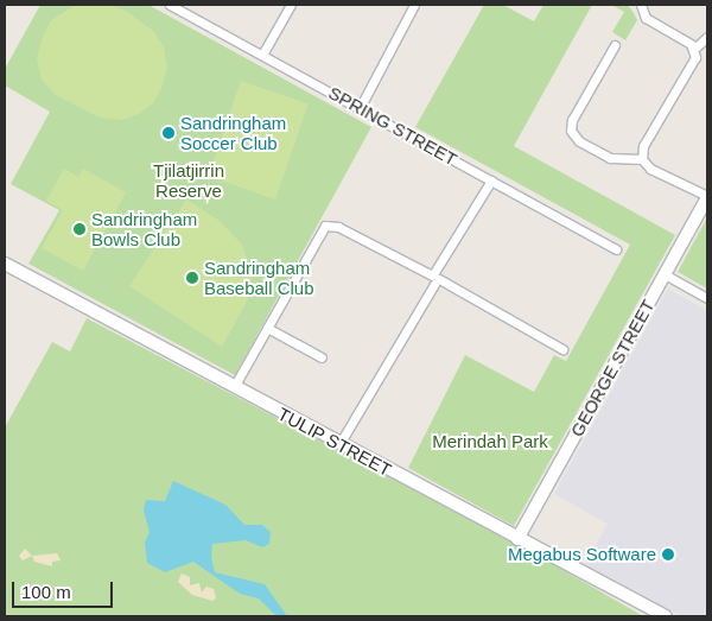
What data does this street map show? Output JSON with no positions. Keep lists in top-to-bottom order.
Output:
{
  "streets": {
    "street": ["SPRING STREET", "GEORGE STREET", "TULIP STREET"]
  },
  "crossings": [
    ["GEORGE STREET", "TULIP STREET"]
  ],
  "parks": ["Tjilatjirrin Reserve", "Merindah Park"],
  "places": [
    "Sandringham Soccer Club",
    "Sandringham Bowls Club",
    "Sandringham Baseball Club",
    "Megabus Software"
  ],
  "scale_bar": "100 m"
}
